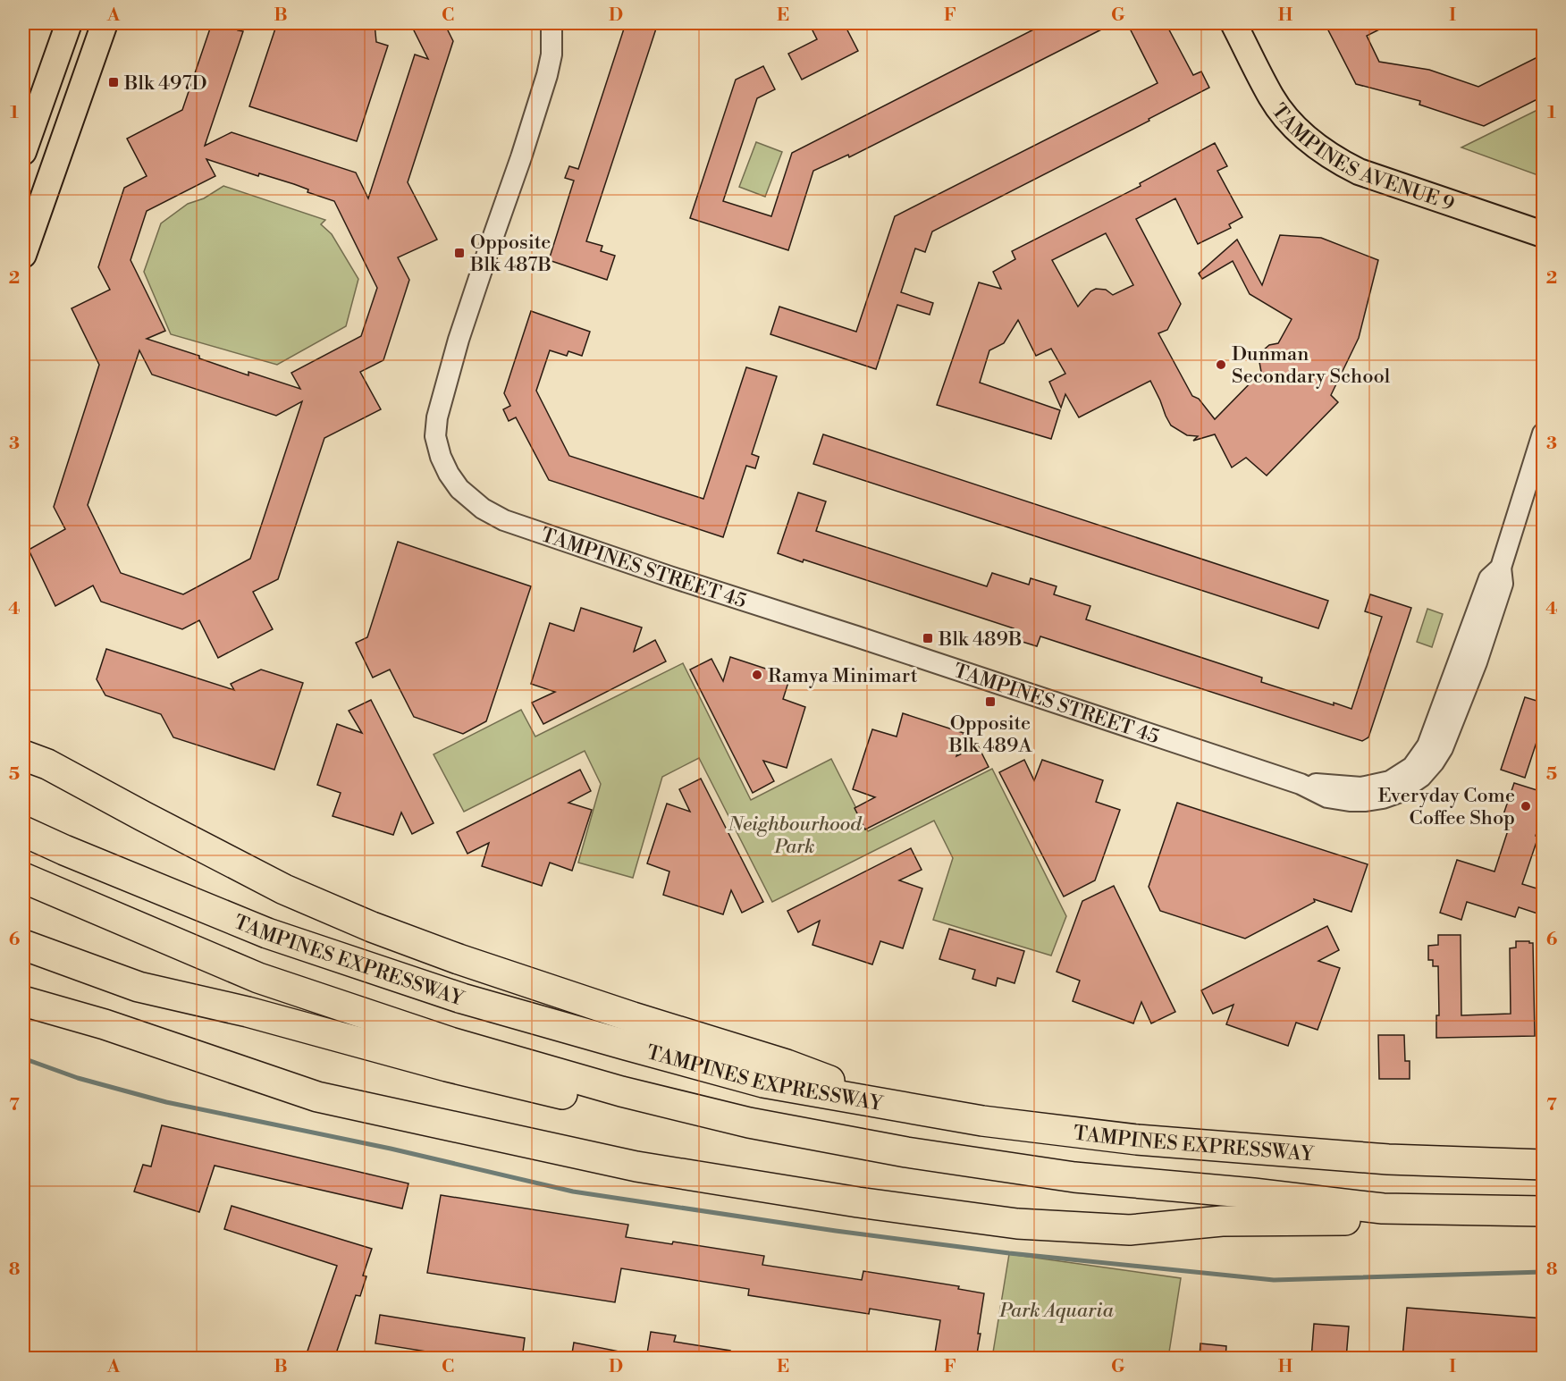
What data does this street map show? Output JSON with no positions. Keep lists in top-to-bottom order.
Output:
{
  "streets": {
    "highway": ["TAMPINES EXPRESSWAY"],
    "main road": ["TAMPINES AVENUE 9"],
    "street": ["TAMPINES STREET 45"]
  },
  "parks": ["Neighbourhood Park", "Park Aquaria"],
  "places": {
    "transit": [
      "Blk 497D",
      "Opposite Blk 487B",
      "Blk 489B",
      "Opposite Blk 489A"
    ],
    "other": ["Dunman Secondary School", "Ramya Minimart", "Everyday Come Coffee Shop"]
  },
  "grid": {
    "columns": [
      "A",
      "B",
      "C",
      "D",
      "E",
      "F",
      "G",
      "H",
      "I"
    ],
    "rows": [
      "1",
      "2",
      "3",
      "4",
      "5",
      "6",
      "7",
      "8"
    ]
  }
}
